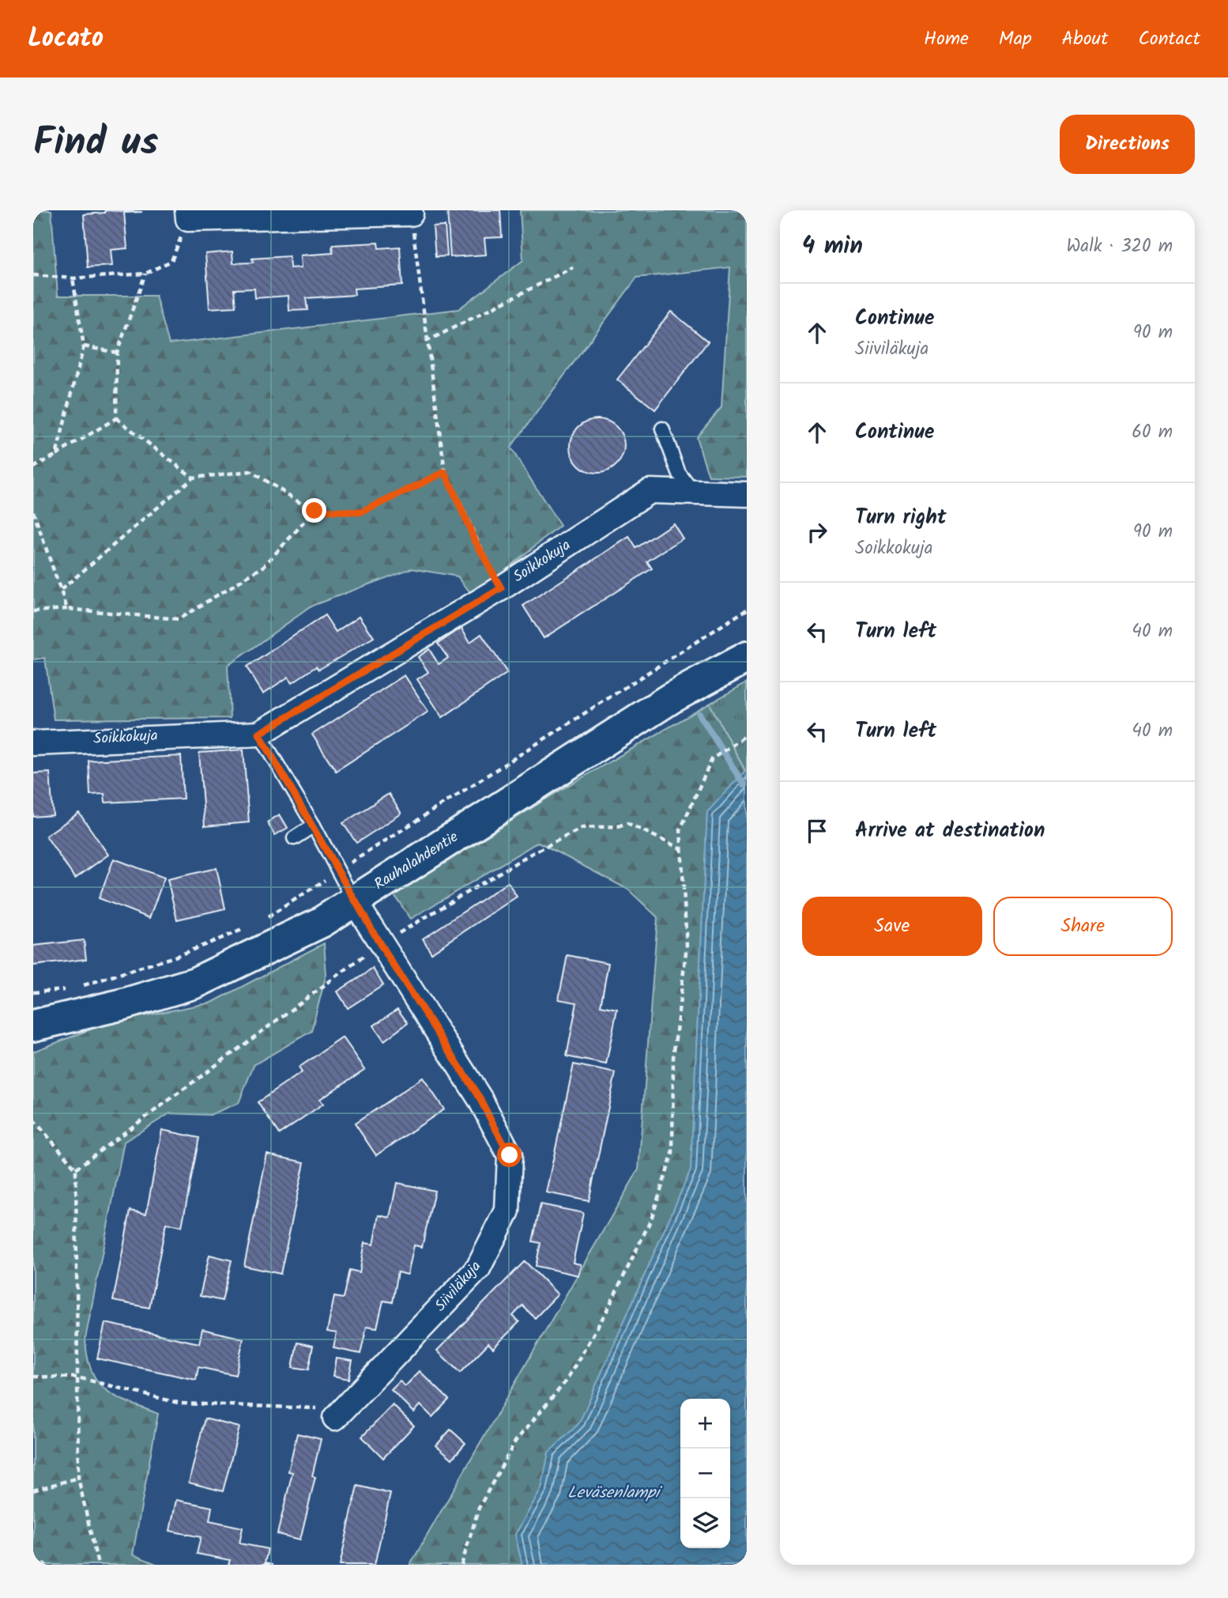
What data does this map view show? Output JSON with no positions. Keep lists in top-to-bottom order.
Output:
{
  "streets": {
    "main road": ["Rauhalahdentie"],
    "street": ["Soikkokuja", "Siiviläkuja"]
  },
  "crossings": [
    ["Rauhalahdentie", "Siiviläkuja"]
  ],
  "water": ["Leväsenlampi"],
  "page": {
    "header": "Locato",
    "nav": [
      "Home",
      "Map",
      "About",
      "Contact"
    ],
    "title": "Find us",
    "buttons": [
      "Directions",
      ["Save", "Share"]
    ],
    "heading": ["4 min", "Walk · 320 m"],
    "list": [
      ["Continue", "Siiviläkuja", "90 m"],
      ["Continue", "60 m"],
      ["Turn right", "Soikkokuja", "90 m"],
      ["Turn left", "40 m"],
      ["Turn left", "40 m"],
      "Arrive at destination"
    ],
    "map_buttons": ["+", "−"]
  }
}
